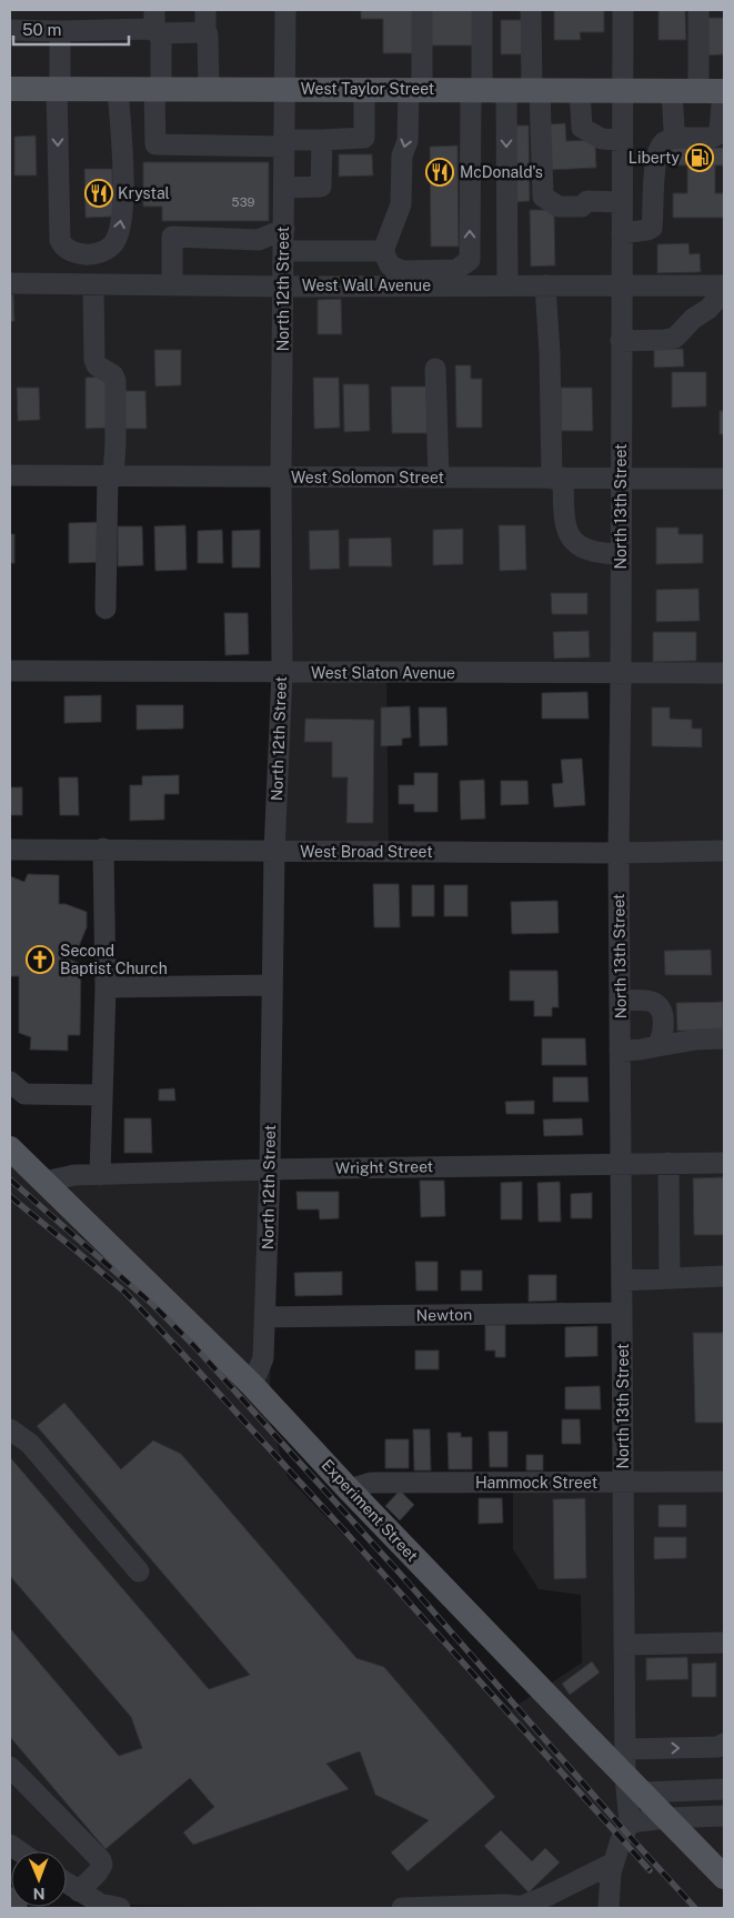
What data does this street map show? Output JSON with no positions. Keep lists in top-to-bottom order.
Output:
{
  "streets": {
    "main road": ["West Taylor Street", "Experiment Street"],
    "street": [
      "West Wall Avenue",
      "North 12th Street",
      "West Solomon Street",
      "North 13th Street",
      "West Slaton Avenue",
      "West Broad Street",
      "Wright Street",
      "Newton",
      "Hammock Street"
    ]
  },
  "crossings": [
    ["West Taylor Street", "North 12th Street"],
    ["West Taylor Street", "North 13th Street"],
    ["West Wall Avenue", "North 12th Street"],
    ["West Wall Avenue", "North 13th Street"],
    ["North 12th Street", "West Solomon Street"],
    ["North 12th Street", "West Slaton Avenue"],
    ["North 12th Street", "West Broad Street"],
    ["North 12th Street", "Wright Street"],
    ["North 12th Street", "Newton"],
    ["North 12th Street", "Experiment Street"],
    ["West Solomon Street", "North 13th Street"],
    ["North 13th Street", "West Slaton Avenue"],
    ["North 13th Street", "West Broad Street"],
    ["North 13th Street", "Wright Street"],
    ["North 13th Street", "Newton"],
    ["North 13th Street", "Hammock Street"],
    ["North 13th Street", "Experiment Street"],
    ["Wright Street", "Experiment Street"],
    ["Hammock Street", "Experiment Street"]
  ],
  "places": {
    "fuel station": ["Liberty"],
    "restaurant": ["McDonald's", "Krystal"],
    "church": ["Second Baptist Church"]
  },
  "house_numbers": ["539"],
  "scale_bar": "50 m",
  "north": "bottom"
}
